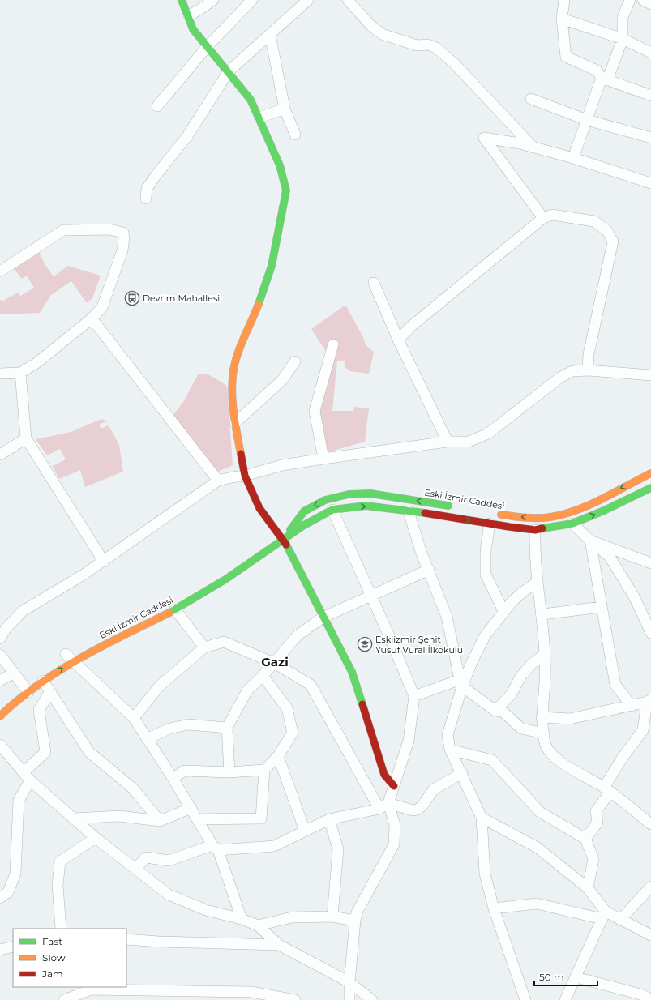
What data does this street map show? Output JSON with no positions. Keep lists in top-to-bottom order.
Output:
{
  "streets": {
    "main road": ["Eski İzmir Caddesi"]
  },
  "districts": ["Gazi"],
  "places": {
    "bus stop": ["Devrim Mahallesi"],
    "school or university": ["Eskiizmir Şehit Yusuf Vural İlkokulu"]
  },
  "legend": ["Fast", "Slow", "Jam"],
  "scale_bar": "50 m"
}
